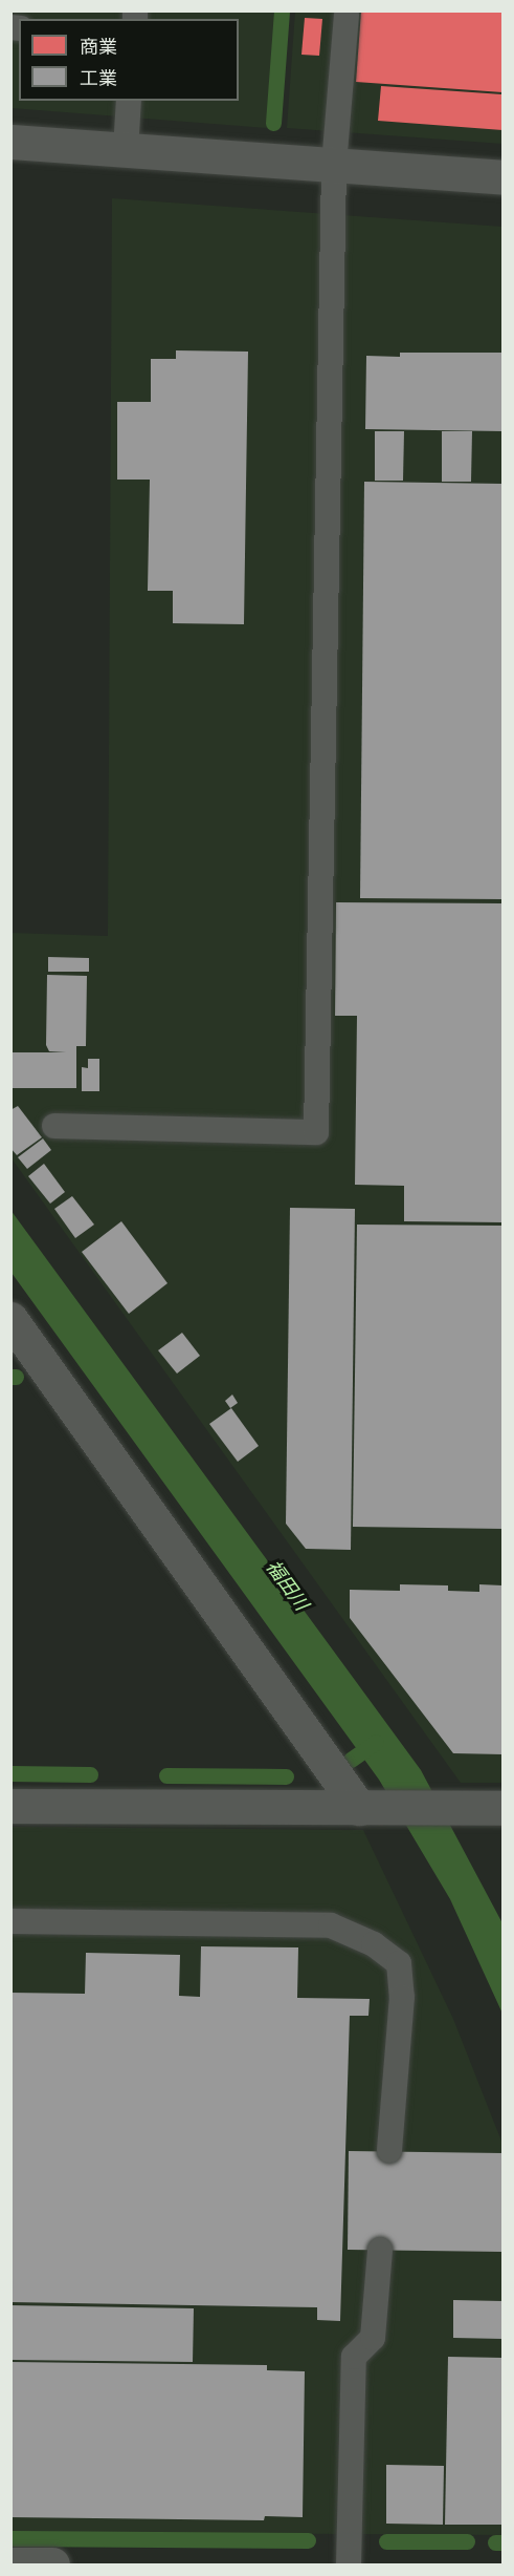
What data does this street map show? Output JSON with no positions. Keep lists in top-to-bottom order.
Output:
{
  "water": ["福田川"],
  "legend": ["商業", "工業"]
}
